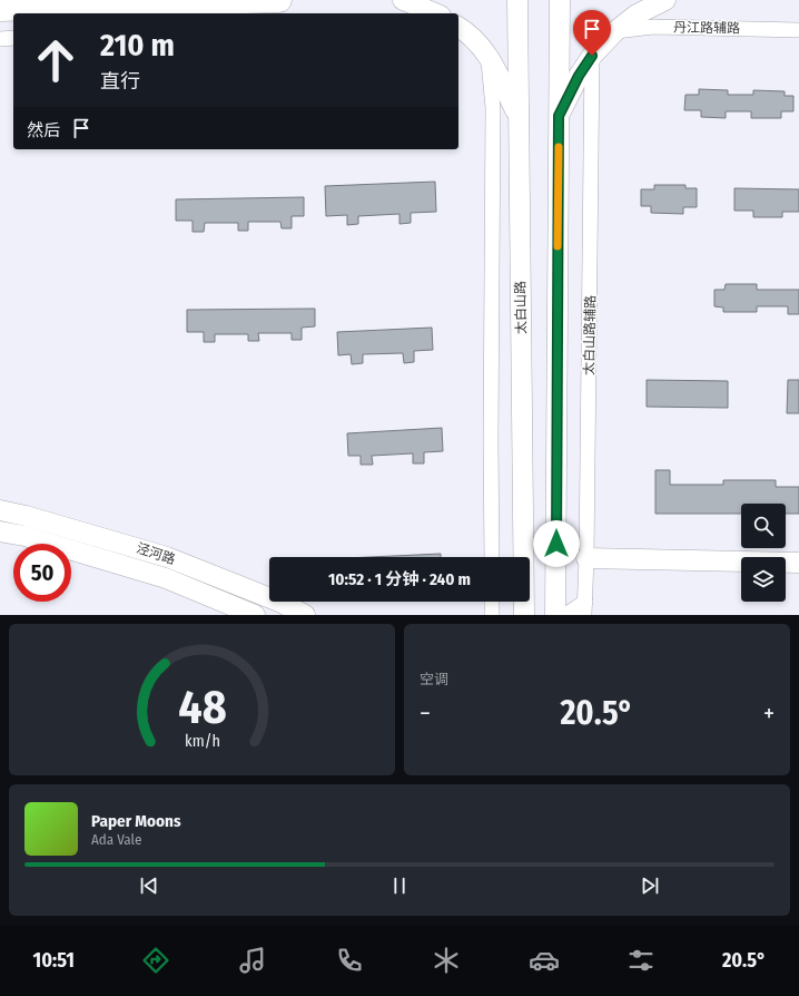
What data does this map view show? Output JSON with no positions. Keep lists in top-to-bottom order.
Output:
{
  "streets": {
    "main road": ["太白山路", "泾河路"],
    "street": ["丹江路辅路", "太白山路辅路"]
  },
  "page": {
    "turn": ["210 m", "直行"],
    "then": "然后",
    "limit": "50",
    "trip": "10:52 · 1 分钟 · 240 m",
    "tile": "空调",
    "heat": ["−", "20.5°", "+"],
    "song": ["Paper Moons", "Ada Vale"],
    "tabs": ["10:51", "20.5°"],
    "gauge": ["48", "km/h"]
  }
}
